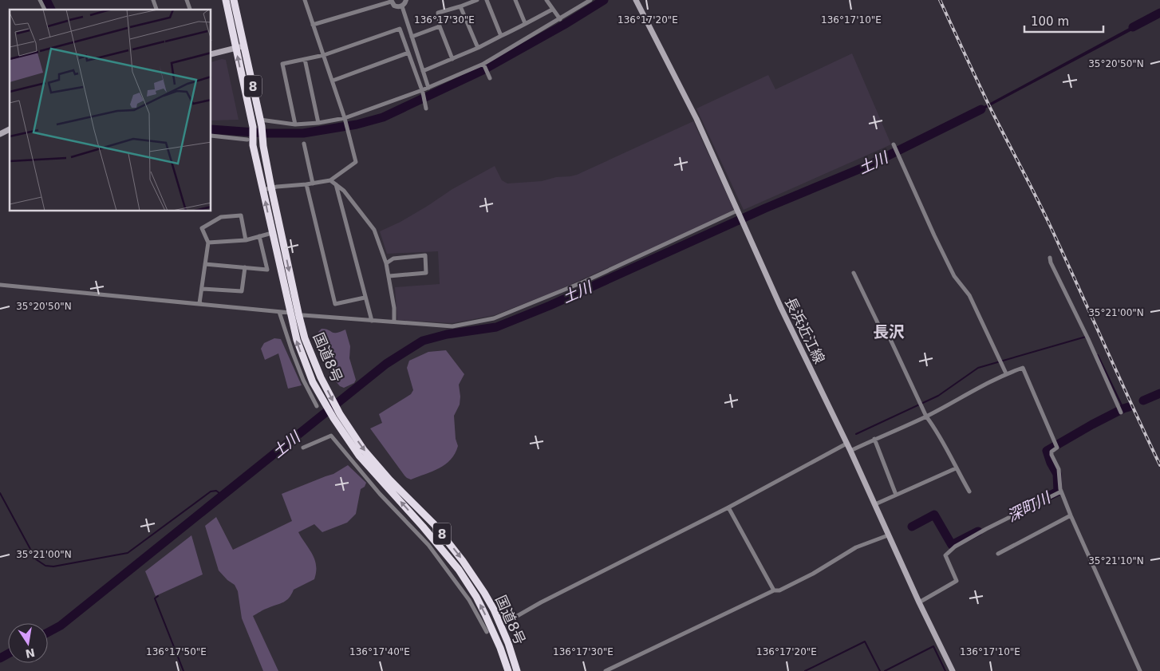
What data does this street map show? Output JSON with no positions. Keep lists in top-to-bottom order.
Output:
{
  "streets": {
    "highway": ["8", "国道8号"],
    "main road": ["長浜近江線"]
  },
  "districts": ["長沢"],
  "water": ["土川", "深町川"],
  "scale_bar": "100 m",
  "north": "bottom",
  "coordinates": [
    "136°17'30\"E",
    "136°17'20\"E",
    "136°17'10\"E",
    "35°20'50\"N",
    "35°21'00\"N",
    "35°21'10\"N",
    "136°17'50\"E",
    "136°17'40\"E"
  ]
}
